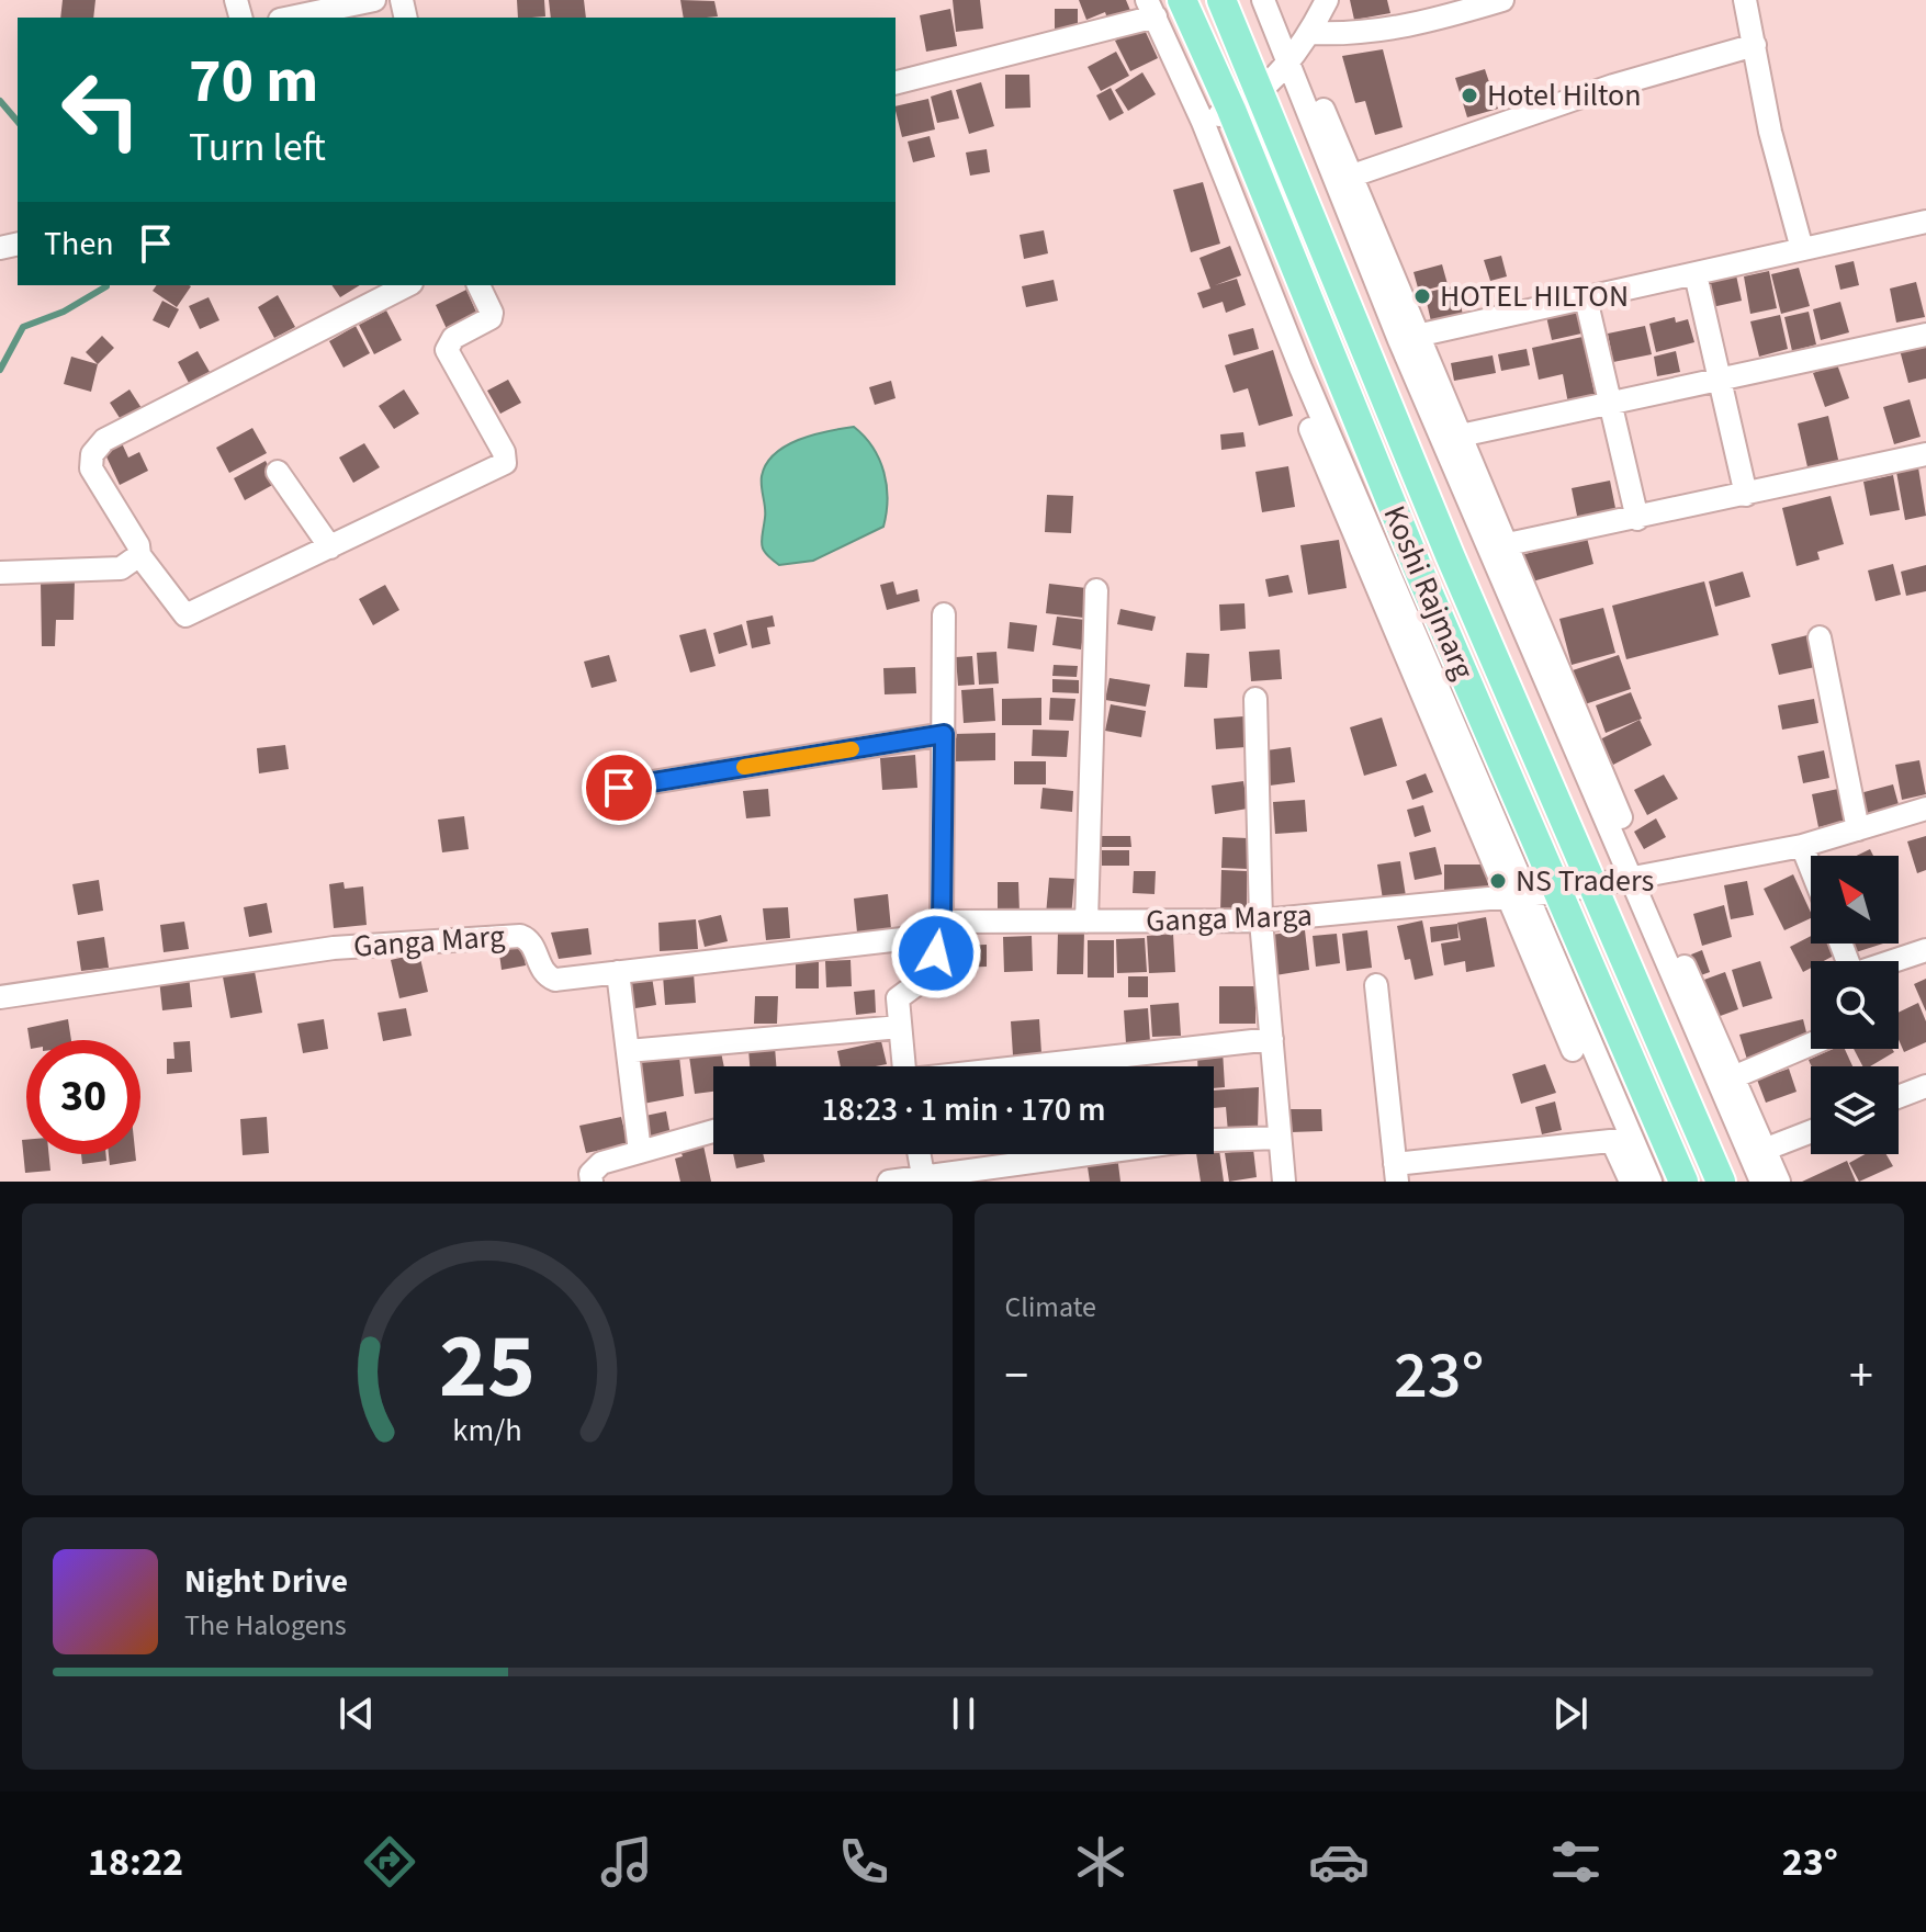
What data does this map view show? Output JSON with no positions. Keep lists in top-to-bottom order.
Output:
{
  "streets": {
    "main road": ["Koshi Rajmarg"],
    "street": ["Ganga Marga", "Ganga Marg"]
  },
  "crossings": [
    ["Koshi Rajmarg", "Ganga Marga"],
    ["Ganga Marga", "Ganga Marg"]
  ],
  "places": ["Hotel Hilton", "HOTEL HILTON", "NS Traders"],
  "north": "top left",
  "page": {
    "turn": ["70 m", "Turn left"],
    "then": "Then",
    "limit": "30",
    "trip": "18:23 · 1 min · 170 m",
    "tile": "Climate",
    "heat": ["−", "23°", "+"],
    "song": ["Night Drive", "The Halogens"],
    "tabs": ["18:22", "23°"],
    "gauge": ["25", "km/h"]
  }
}
